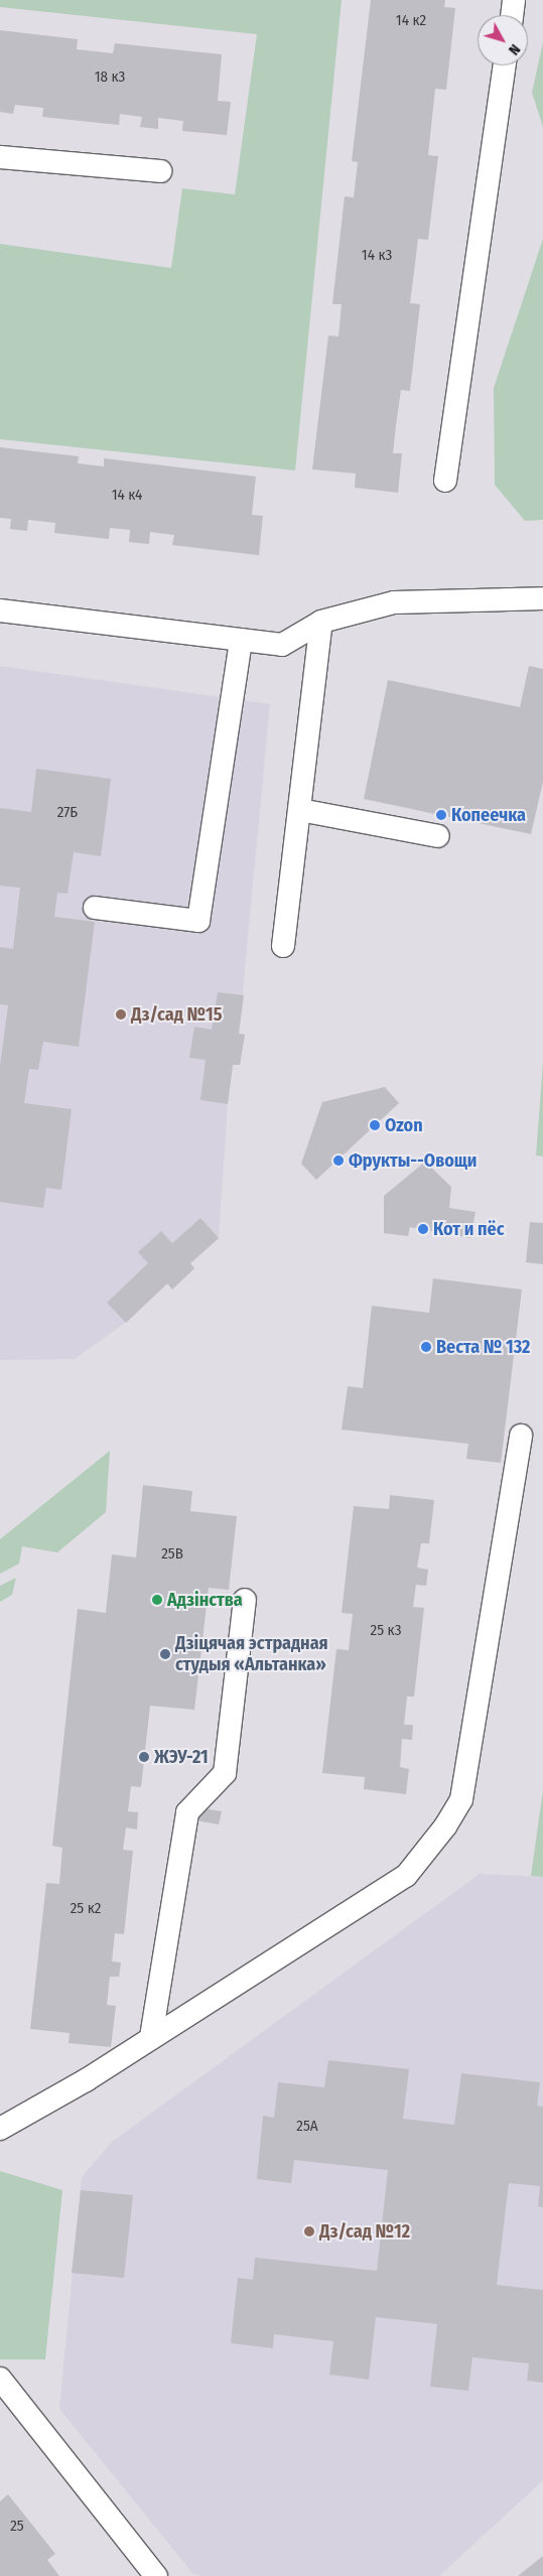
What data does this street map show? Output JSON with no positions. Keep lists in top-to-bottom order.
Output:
{
  "places": [
    "Копеечка",
    "Дз/сад №15",
    "Ozon",
    "Фрукты--Овощи",
    "Кот и пёс",
    "Веста № 132",
    "Адзінства",
    "Дзіцячая эстрадная студыя «Альтанка»",
    "ЖЭУ-21",
    "Дз/сад №12"
  ],
  "house_numbers": [
    "14 к2",
    "18 к3",
    "14 к3",
    "14 к4",
    "27Б",
    "25В",
    "25 к3",
    "25 к2",
    "25А",
    "25"
  ],
  "north": "bottom right"
}
